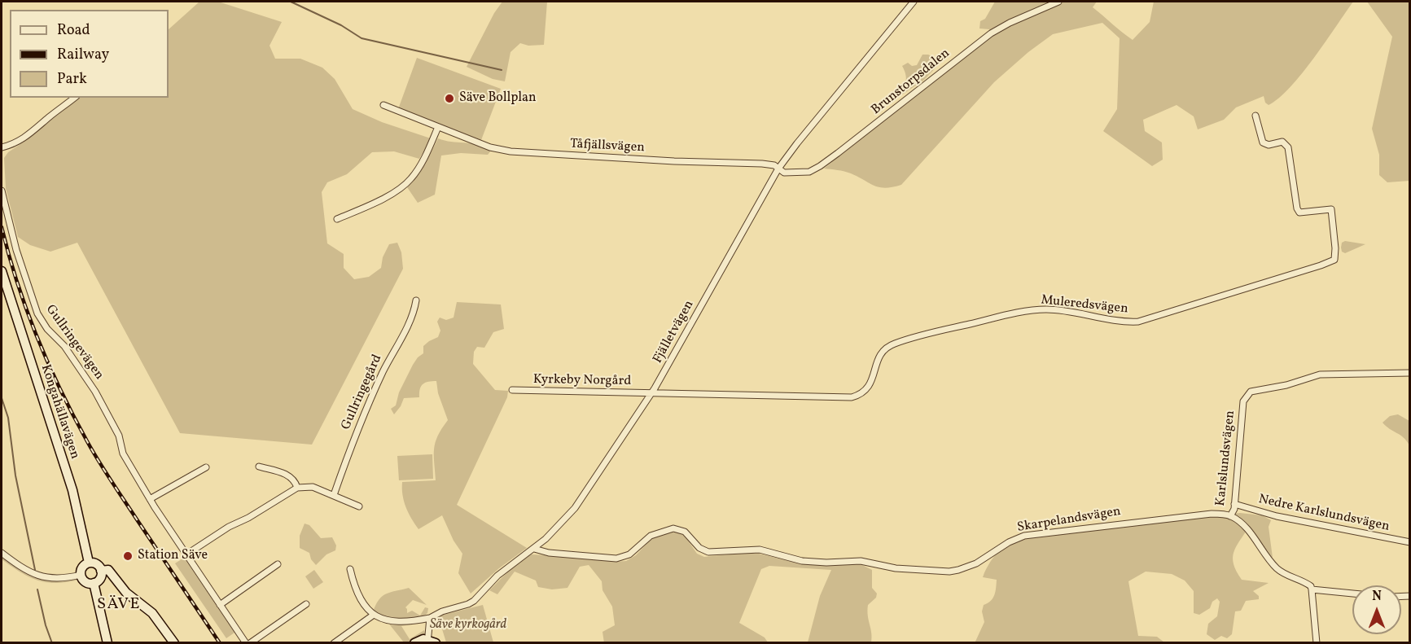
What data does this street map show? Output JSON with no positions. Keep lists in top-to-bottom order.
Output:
{
  "streets": {
    "main road": ["Kongahällavägen"],
    "street": [
      "Brunstorpsdalen",
      "Tåfjällsvägen",
      "Muleredsvägen",
      "Fjälletvägen",
      "Gullringevägen",
      "Kyrkeby Norgård",
      "Gullringegård",
      "Karlslundsvägen",
      "Nedre Karlslundsvägen",
      "Skarpelandsvägen"
    ]
  },
  "crossings": [
    ["Brunstorpsdalen", "Tåfjällsvägen"],
    ["Brunstorpsdalen", "Fjälletvägen"],
    ["Tåfjällsvägen", "Fjälletvägen"],
    ["Muleredsvägen", "Fjälletvägen"],
    ["Muleredsvägen", "Kyrkeby Norgård"],
    ["Fjälletvägen", "Kyrkeby Norgård"],
    ["Fjälletvägen", "Skarpelandsvägen"],
    ["Karlslundsvägen", "Nedre Karlslundsvägen"],
    ["Karlslundsvägen", "Skarpelandsvägen"]
  ],
  "districts": ["SÄVE"],
  "parks": ["Säve kyrkogård"],
  "places": ["Säve Bollplan", "Station Säve"],
  "legend": ["Road", "Railway", "Park"],
  "north": "top"
}
